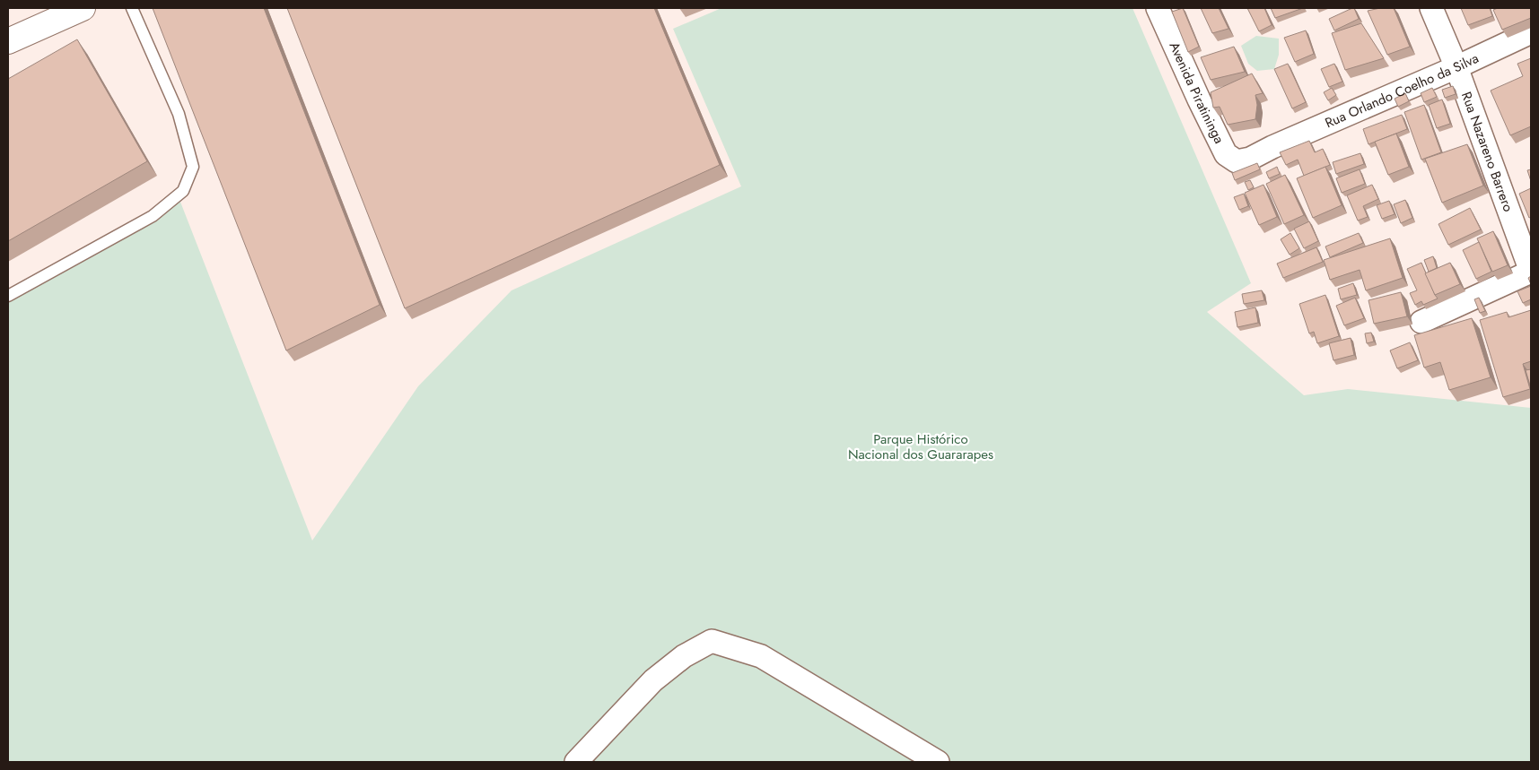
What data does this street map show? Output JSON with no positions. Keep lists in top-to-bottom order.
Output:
{
  "streets": {
    "street": ["Rua Orlando Coelho da Silva", "Avenida Piratininga", "Rua Nazareno Barrero"]
  },
  "crossings": [
    ["Rua Orlando Coelho da Silva", "Avenida Piratininga"],
    ["Rua Orlando Coelho da Silva", "Rua Nazareno Barrero"]
  ],
  "parks": ["Parque Histórico Nacional dos Guararapes"]
}
